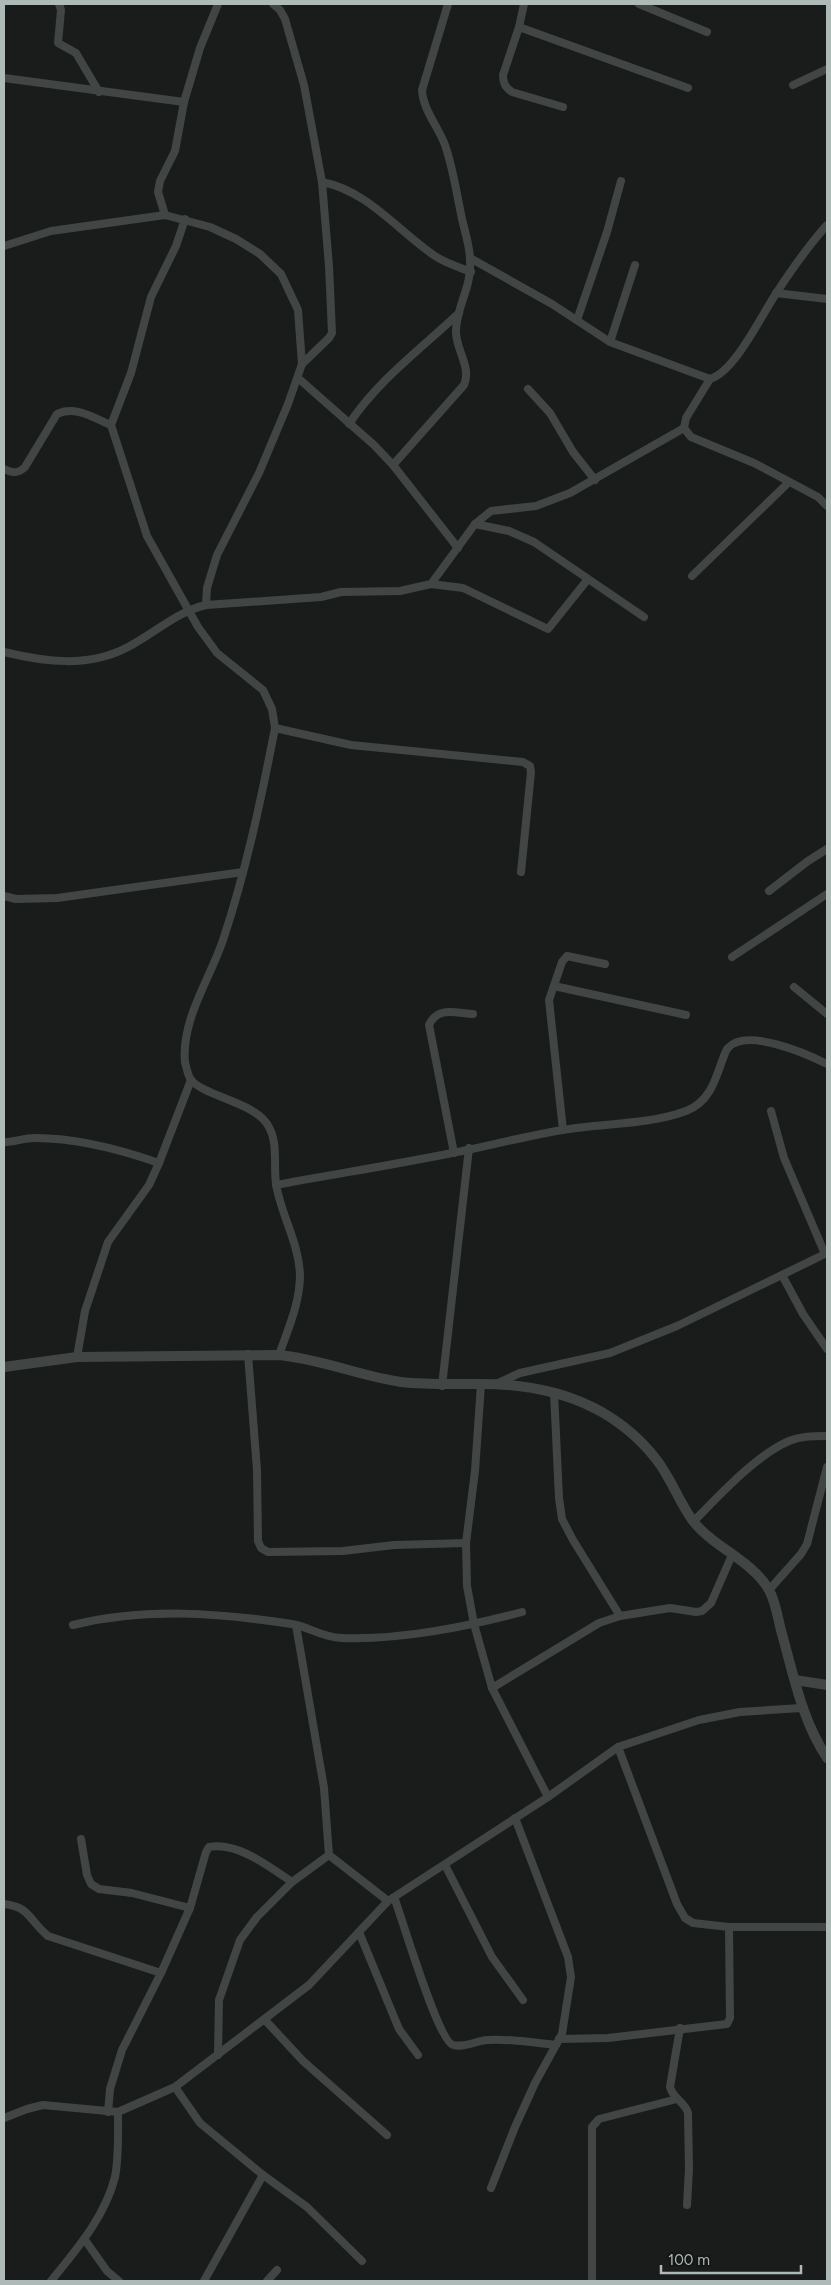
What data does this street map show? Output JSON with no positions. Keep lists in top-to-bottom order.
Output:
{
  "scale_bar": "100 m"
}
